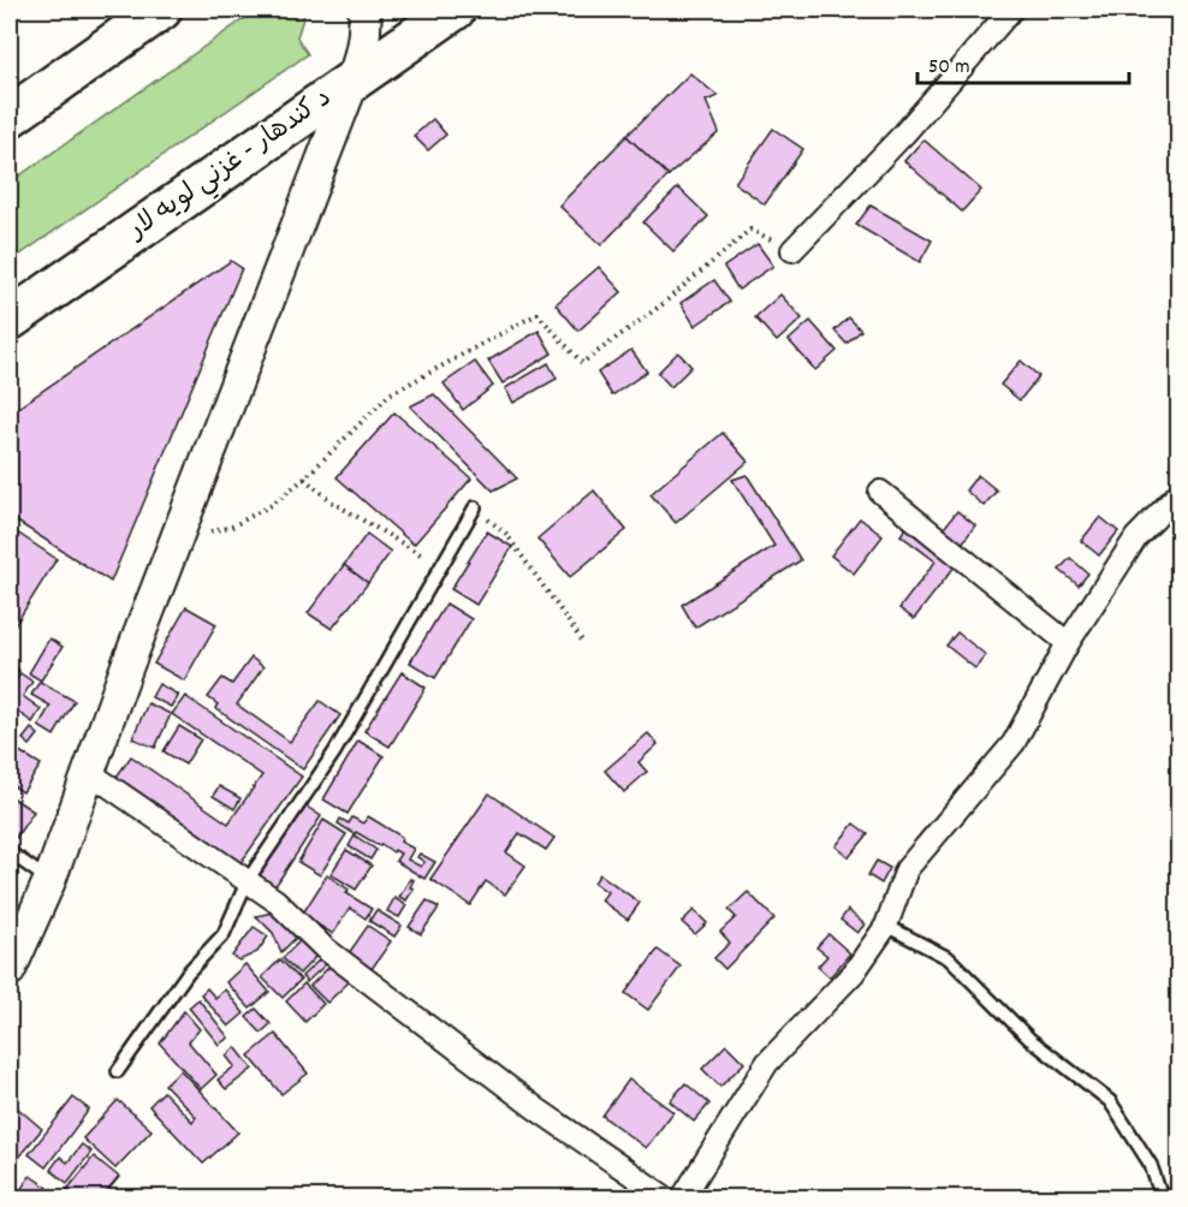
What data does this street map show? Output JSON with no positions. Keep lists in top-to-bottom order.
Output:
{
  "streets": {
    "highway": ["د کندهار - غزني لويه لار"]
  },
  "scale_bar": "50 m"
}
